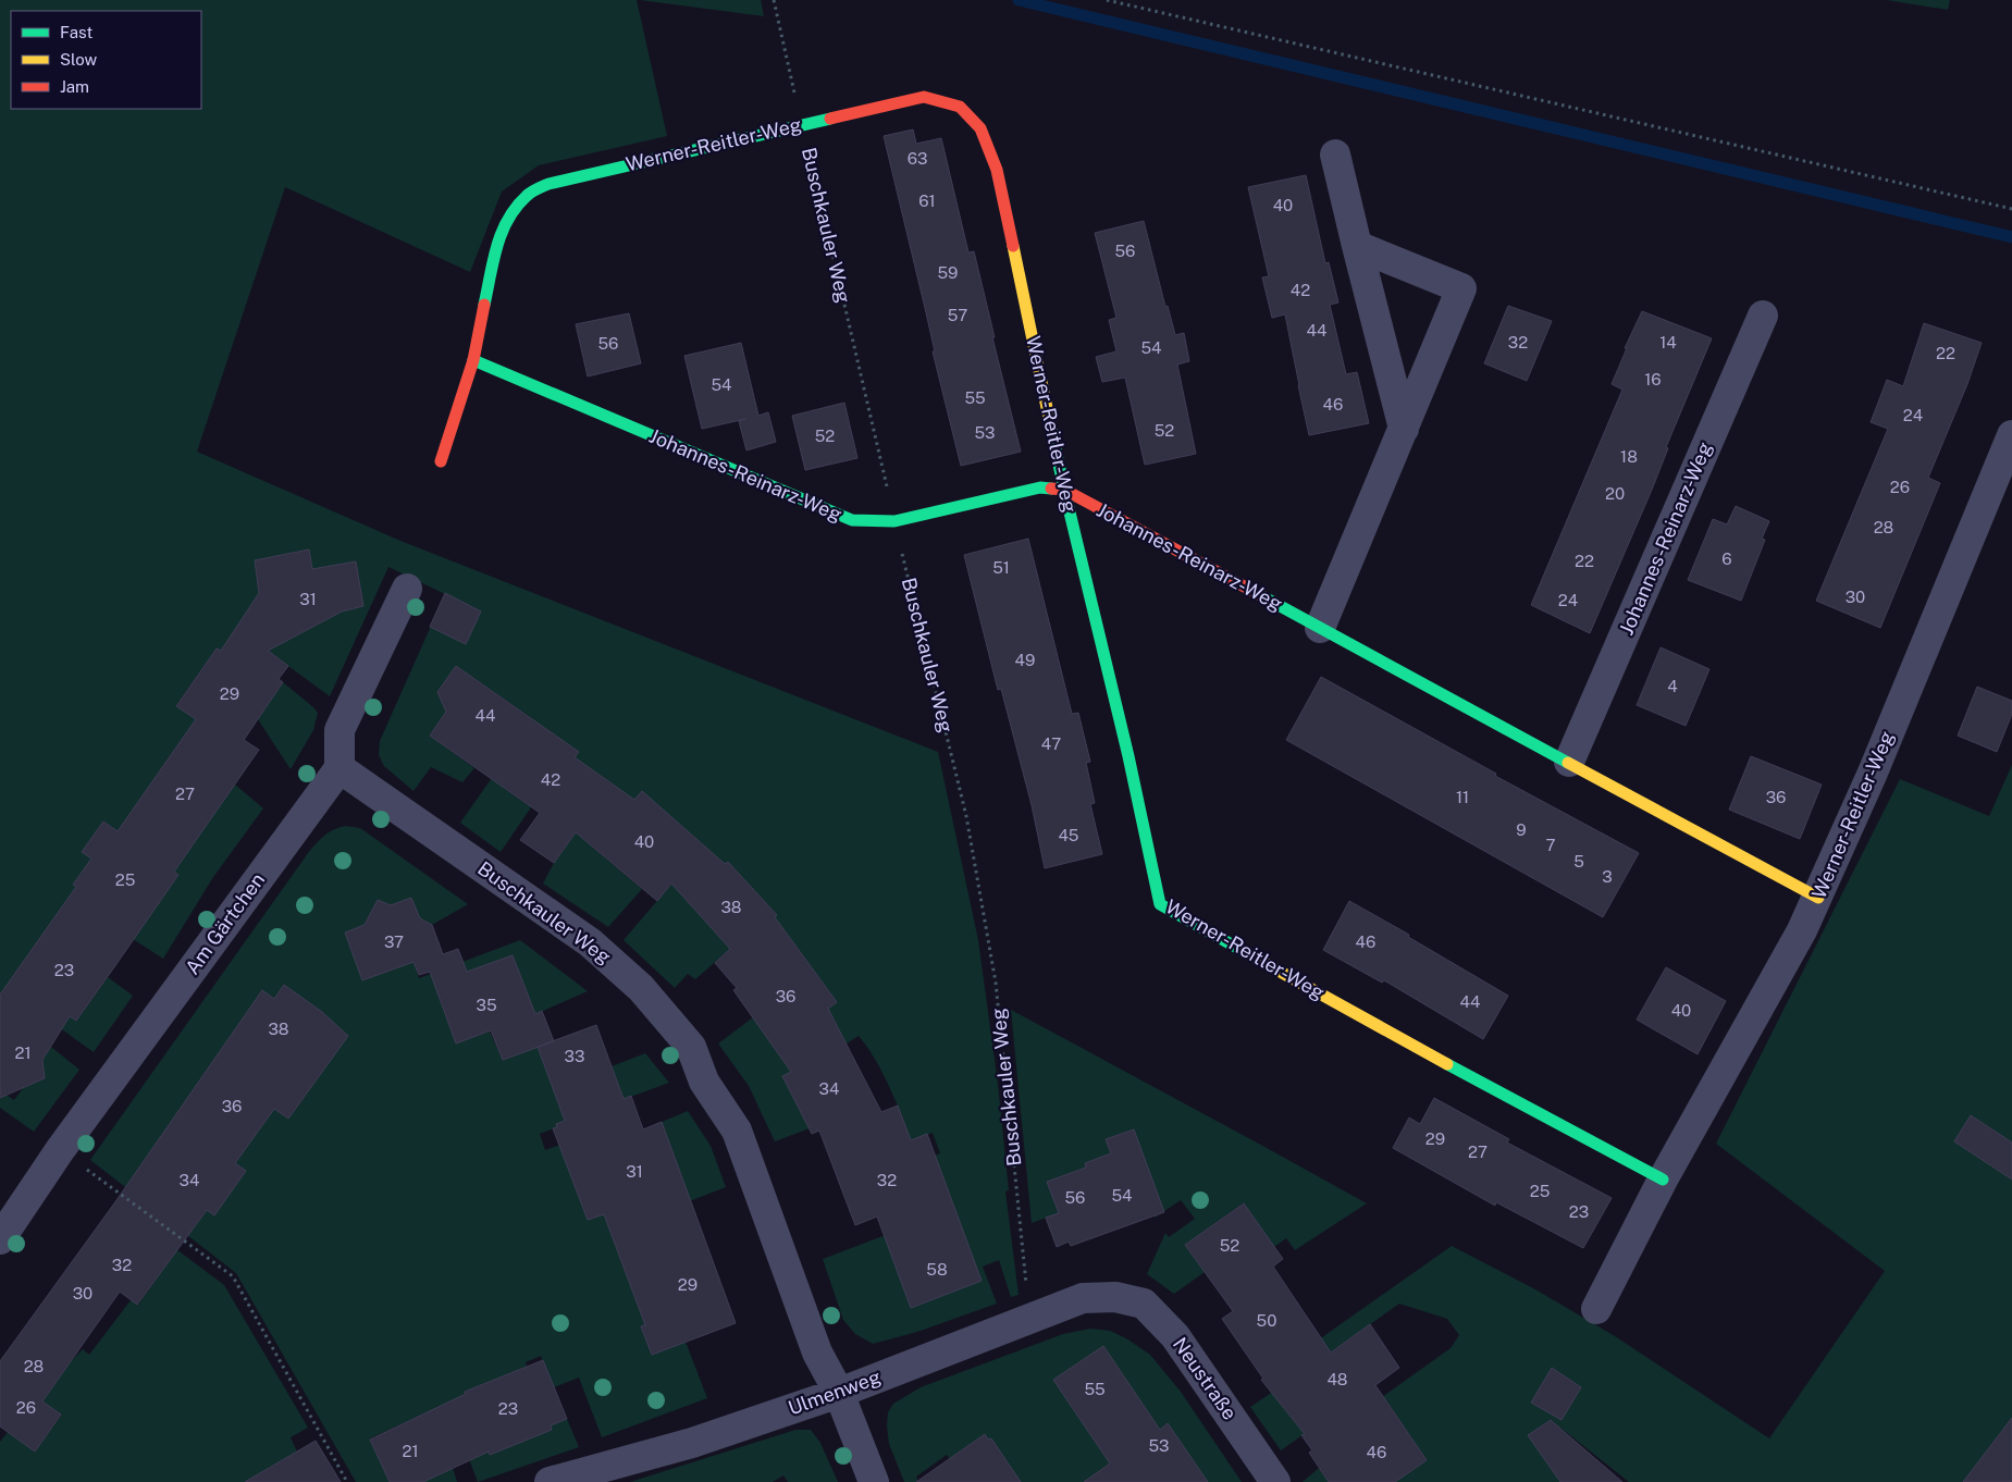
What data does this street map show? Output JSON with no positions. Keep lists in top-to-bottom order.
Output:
{
  "streets": {
    "street": [
      "Werner-Reitler-Weg",
      "Buschkauler Weg",
      "Johannes-Reinarz-Weg",
      "Am Gärtchen",
      "Neustraße",
      "Ulmenweg"
    ]
  },
  "crossings": [
    ["Werner-Reitler-Weg", "Buschkauler Weg"],
    ["Werner-Reitler-Weg", "Johannes-Reinarz-Weg"],
    ["Buschkauler Weg", "Johannes-Reinarz-Weg"],
    ["Buschkauler Weg", "Am Gärtchen"],
    ["Buschkauler Weg", "Ulmenweg"],
    ["Neustraße", "Ulmenweg"]
  ],
  "house_numbers": [
    "63",
    "61",
    "40",
    "56",
    "59",
    "42",
    "57",
    "44",
    "32",
    "14",
    "56",
    "54",
    "22",
    "16",
    "54",
    "55",
    "46",
    "24",
    "52",
    "53",
    "52",
    "18",
    "26",
    "20",
    "28",
    "6",
    "22",
    "51",
    "30",
    "31",
    "24",
    "49",
    "4",
    "29",
    "44",
    "47",
    "42",
    "27",
    "11",
    "36",
    "9",
    "45",
    "40",
    "7",
    "5",
    "3",
    "25",
    "38",
    "37",
    "46",
    "23",
    "36",
    "44",
    "35",
    "40",
    "38",
    "21",
    "33",
    "34",
    "36",
    "29",
    "27",
    "31",
    "34",
    "32",
    "25",
    "54",
    "56",
    "23",
    "52",
    "32",
    "58",
    "29",
    "30",
    "50",
    "28",
    "48",
    "55",
    "26",
    "23",
    "53",
    "21",
    "46"
  ],
  "legend": ["Fast", "Slow", "Jam"]
}
